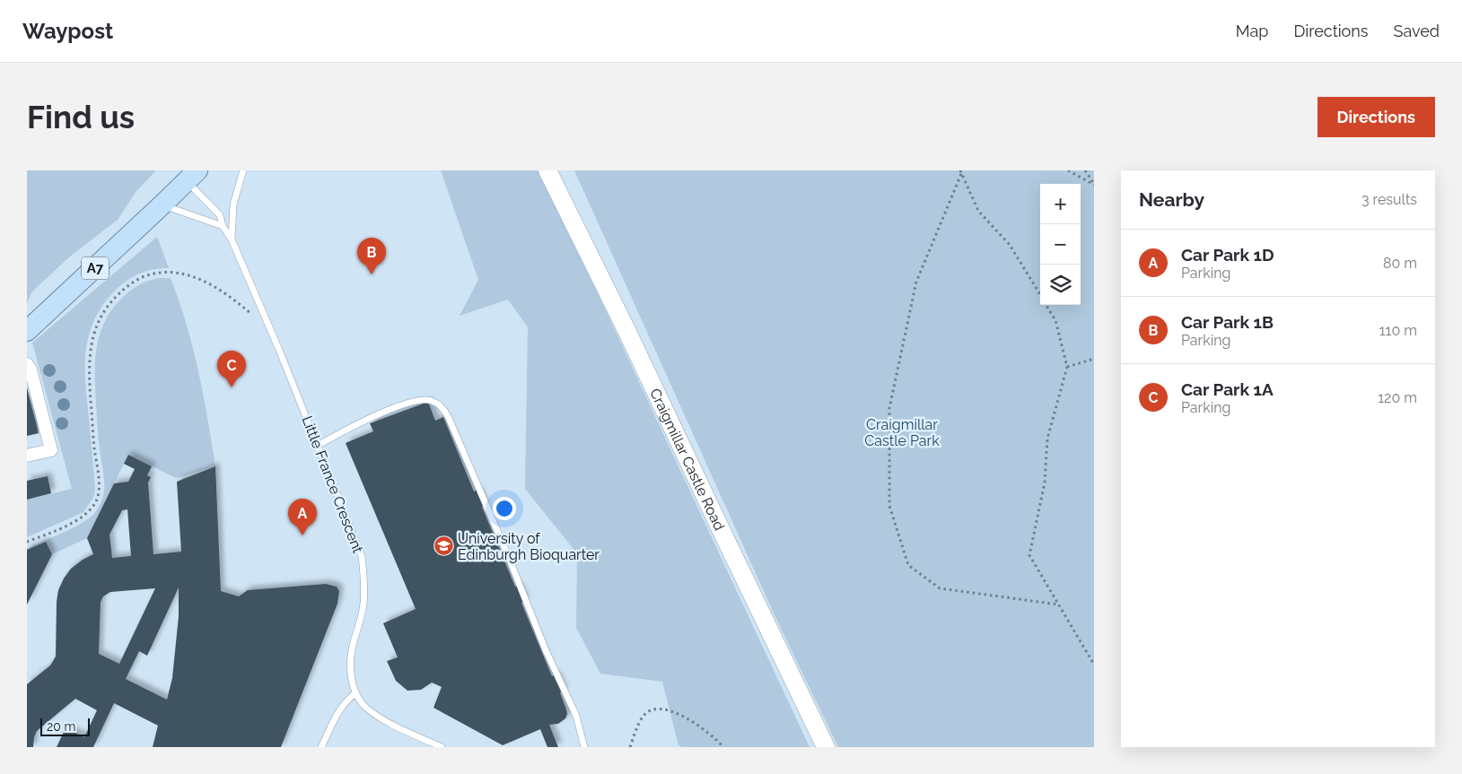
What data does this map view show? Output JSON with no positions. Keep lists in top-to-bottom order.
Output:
{
  "streets": {
    "main road": ["A7"],
    "street": ["Craigmillar Castle Road"],
    "lane": ["Little France Crescent"]
  },
  "crossings": [
    ["A7", "Little France Crescent"]
  ],
  "parks": ["Craigmillar Castle Park"],
  "places": {
    "school or university": ["University of Edinburgh Bioquarter"]
  },
  "scale_bar": "20 m",
  "page": {
    "header": "Waypost",
    "nav": ["Map", "Directions", "Saved"],
    "buttons": "Directions",
    "title": "Find us",
    "heading": ["Nearby", "3 results"],
    "map_buttons": ["+", "−"],
    "list": [
      {
        "mark": "A",
        "name": "Car Park 1D",
        "note": "Parking",
        "value": "80 m"
      },
      {
        "mark": "B",
        "name": "Car Park 1B",
        "note": "Parking",
        "value": "110 m"
      },
      {
        "mark": "C",
        "name": "Car Park 1A",
        "note": "Parking",
        "value": "120 m"
      }
    ],
    "pins": ["B", "C", "A"],
    "scale": "20 m"
  }
}
